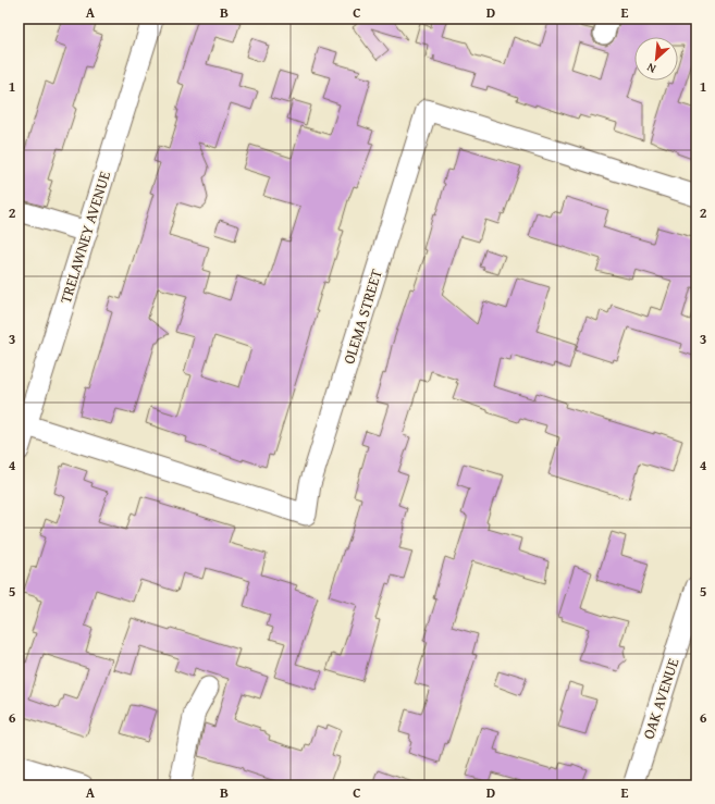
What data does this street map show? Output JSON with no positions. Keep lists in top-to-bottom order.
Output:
{
  "streets": {
    "street": ["TRELAWNEY AVENUE", "OLEMA STREET", "OAK AVENUE"]
  },
  "crossings": [
    ["TRELAWNEY AVENUE", "OLEMA STREET"]
  ],
  "north": "bottom left",
  "grid": {
    "columns": [
      "A",
      "B",
      "C",
      "D",
      "E"
    ],
    "rows": [
      "1",
      "2",
      "3",
      "4",
      "5",
      "6"
    ]
  }
}
